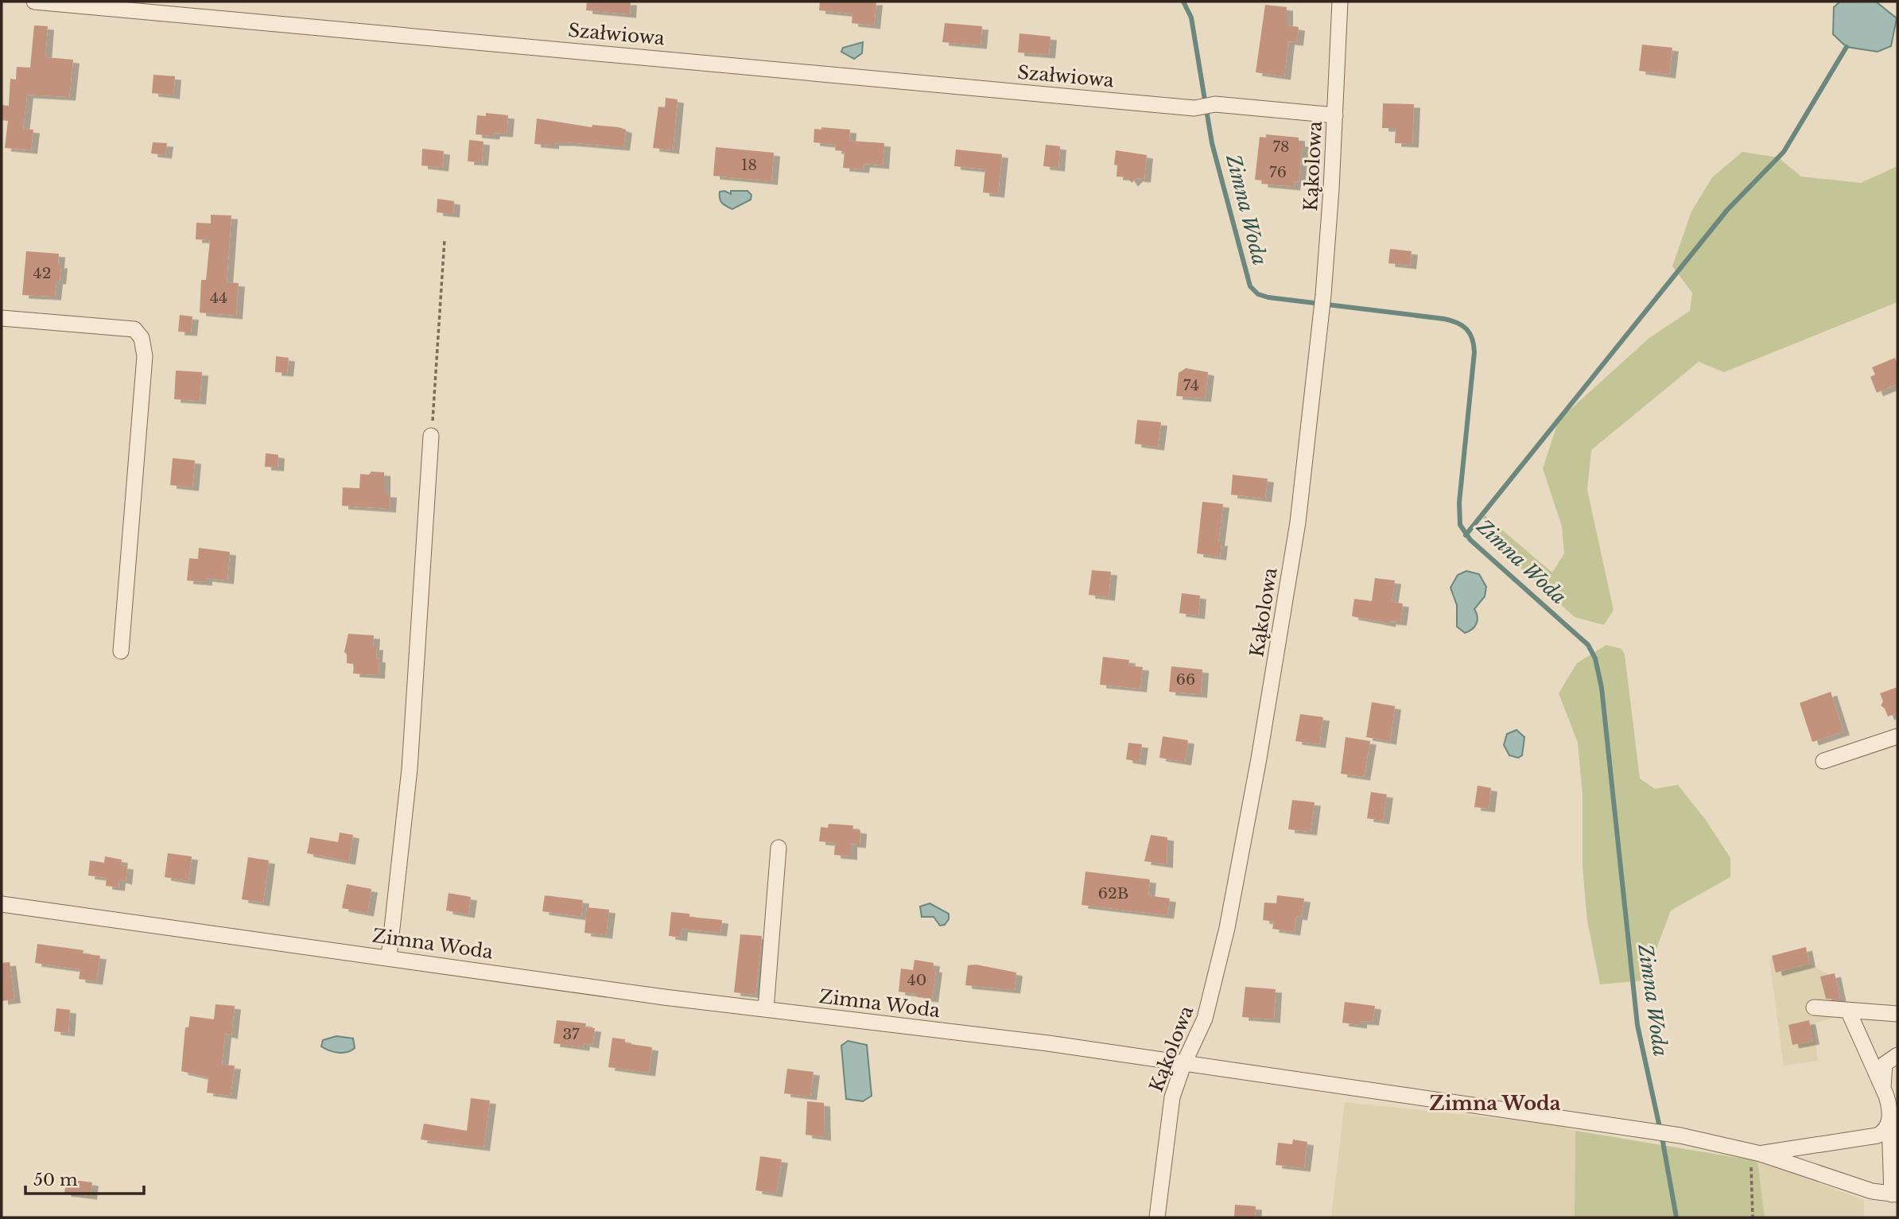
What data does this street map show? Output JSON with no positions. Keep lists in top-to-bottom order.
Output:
{
  "streets": {
    "street": ["Szałwiowa", "Kąkolowa", "Zimna Woda"]
  },
  "crossings": [
    ["Szałwiowa", "Kąkolowa"],
    ["Kąkolowa", "Zimna Woda"]
  ],
  "districts": ["Zimna Woda"],
  "water": ["Zimna Woda"],
  "house_numbers": [
    "78",
    "18",
    "76",
    "42",
    "44",
    "74",
    "66",
    "62B",
    "40",
    "37"
  ],
  "scale_bar": "50 m"
}
